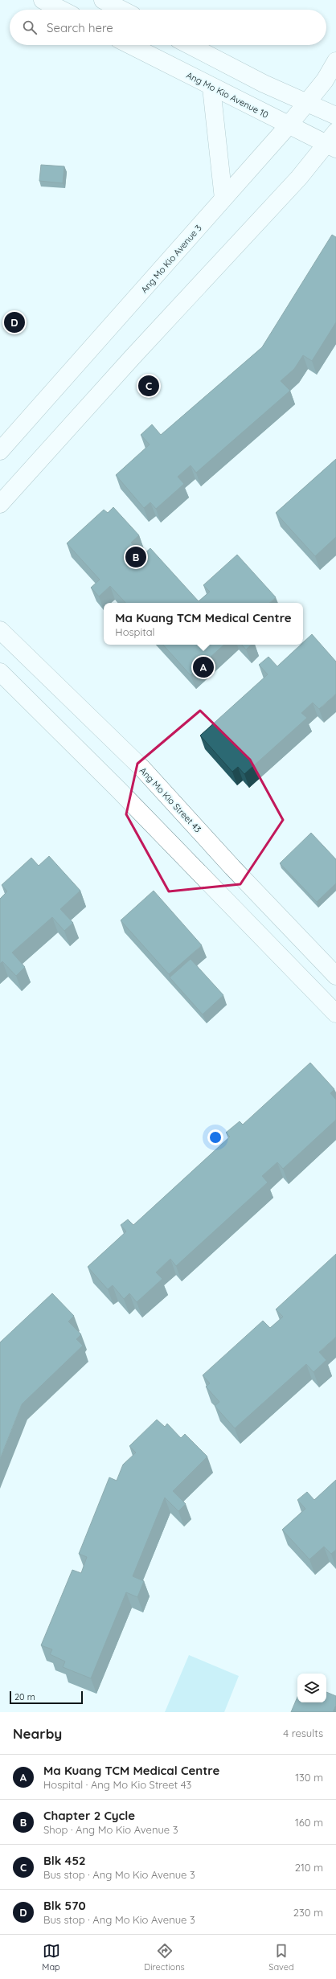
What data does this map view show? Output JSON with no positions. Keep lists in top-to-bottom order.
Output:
{
  "streets": {
    "main road": ["Ang Mo Kio Avenue 10", "Ang Mo Kio Avenue 3", "Ang Mo Kio Street 43"]
  },
  "crossings": [
    ["Ang Mo Kio Avenue 10", "Ang Mo Kio Avenue 3"]
  ],
  "scale_bar": "20 m",
  "page": {
    "search": "Search here",
    "pins": [
      "D",
      "C",
      "B",
      "A"
    ],
    "popup": ["Ma Kuang TCM Medical Centre", "Hospital"],
    "scale": "20 m",
    "heading": ["Nearby", "4 results"],
    "list": [
      {
        "mark": "A",
        "name": "Ma Kuang TCM Medical Centre",
        "note": "Hospital · Ang Mo Kio Street 43",
        "value": "130 m"
      },
      {
        "mark": "B",
        "name": "Chapter 2 Cycle",
        "note": "Shop · Ang Mo Kio Avenue 3",
        "value": "160 m"
      },
      {
        "mark": "C",
        "name": "Blk 452",
        "note": "Bus stop · Ang Mo Kio Avenue 3",
        "value": "210 m"
      },
      {
        "mark": "D",
        "name": "Blk 570",
        "note": "Bus stop · Ang Mo Kio Avenue 3",
        "value": "230 m"
      }
    ],
    "nav": ["Map", "Directions", "Saved"]
  }
}
